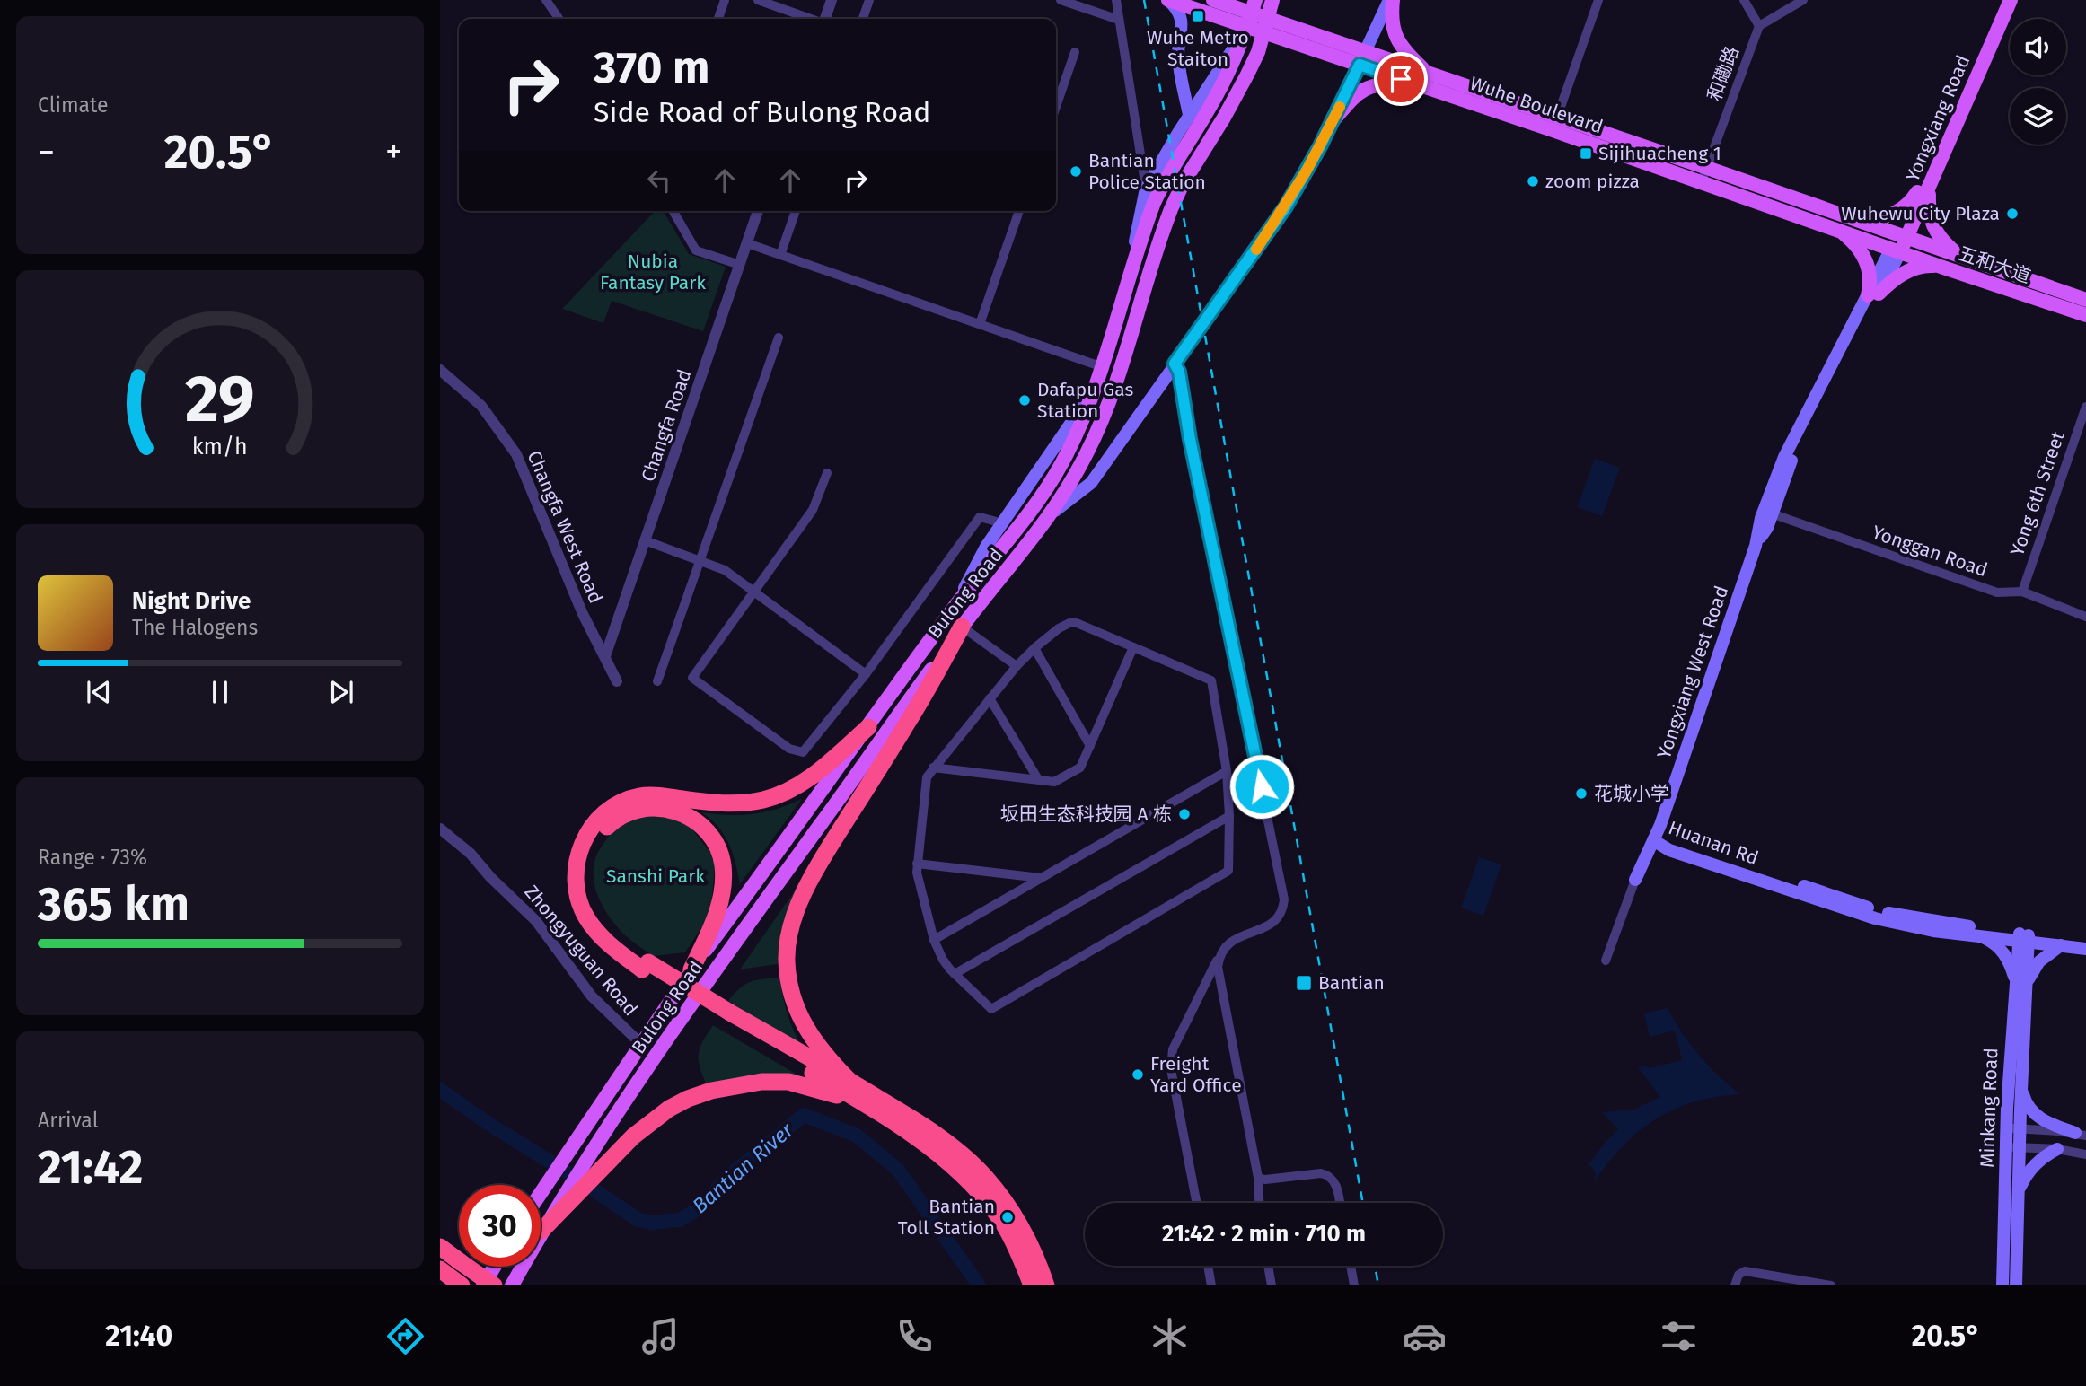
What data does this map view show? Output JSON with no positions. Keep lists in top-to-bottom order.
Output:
{
  "streets": {
    "main road": [
      "Wuhe Boulevard",
      "Yongxiang Road",
      "五和大道",
      "Bulong Road",
      "Yongxiang West Road",
      "Huanan Rd",
      "Minkang Road"
    ],
    "street": [
      "和磡路",
      "Changfa Road",
      "Yong 6th Street",
      "Changfa West Road",
      "Yonggan Road",
      "Zhongyuguan Road"
    ]
  },
  "crossings": [
    ["和磡路", "Wuhe Boulevard"],
    ["Wuhe Boulevard", "Yongxiang Road"],
    ["Wuhe Boulevard", "五和大道"],
    ["Wuhe Boulevard", "Bulong Road"],
    ["Wuhe Boulevard", "Yongxiang West Road"],
    ["Yongxiang Road", "五和大道"],
    ["Yongxiang Road", "Yongxiang West Road"],
    ["五和大道", "Yongxiang West Road"],
    ["Changfa Road", "Changfa West Road"],
    ["Yong 6th Street", "Yonggan Road"],
    ["Yonggan Road", "Yongxiang West Road"],
    ["Bulong Road", "Zhongyuguan Road"],
    ["Yongxiang West Road", "Huanan Rd"],
    ["Huanan Rd", "Minkang Road"]
  ],
  "water": ["Bantian River"],
  "parks": ["Nubia Fantasy Park", "Sanshi Park"],
  "places": {
    "transit": ["Wuhe Metro Staiton", "Sijihuacheng 1", "Bantian"],
    "other": [
      "Bantian Police Station",
      "zoom pizza",
      "Wuhewu City Plaza",
      "Dafapu Gas Station",
      "花城小学",
      "坂田生态科技园 A 栋",
      "Freight Yard Office",
      "Bantian Toll Station"
    ]
  },
  "page": {
    "tile": [
      "Climate",
      ["Range · 73%", "365 km"],
      ["Arrival", "21:42"]
    ],
    "turn": ["370 m", "Side Road of Bulong Road"],
    "heat": ["−", "20.5°", "+"],
    "song": ["Night Drive", "The Halogens"],
    "limit": "30",
    "trip": "21:42 · 2 min · 710 m",
    "tabs": ["21:40", "20.5°"],
    "gauge": ["29", "km/h"]
  }
}
